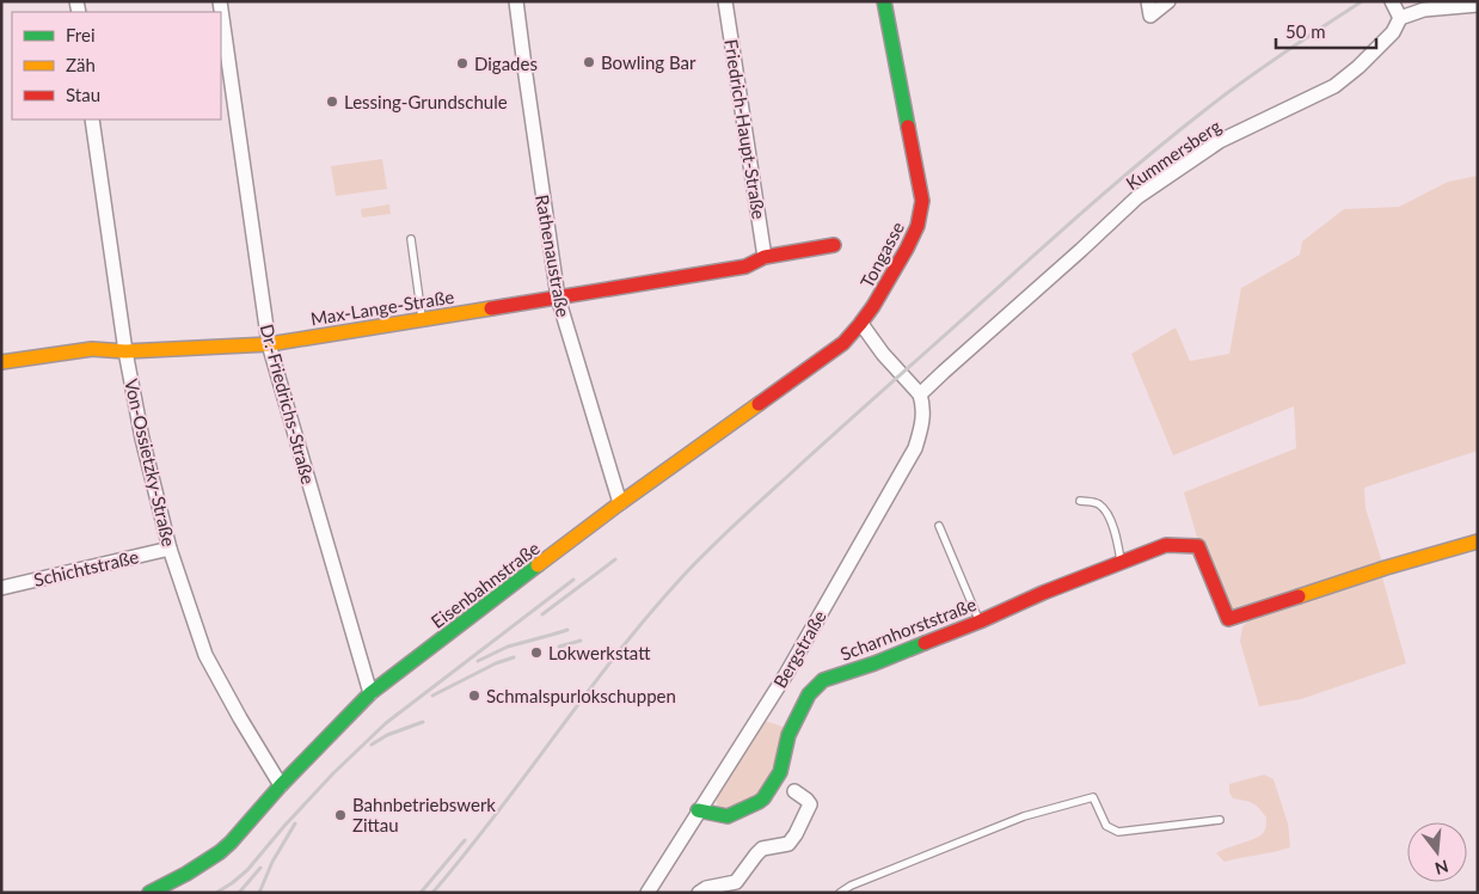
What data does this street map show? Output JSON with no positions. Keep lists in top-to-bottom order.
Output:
{
  "streets": {
    "street": [
      "Friedrich-Haupt-Straße",
      "Kummersberg",
      "Tongasse",
      "Rathenaustraße",
      "Max-Lange-Straße",
      "Dr.-Friedrichs-Straße",
      "Von-Ossietzky-Straße",
      "Schichtstraße",
      "Eisenbahnstraße",
      "Scharnhorststraße",
      "Bergstraße"
    ]
  },
  "crossings": [
    ["Friedrich-Haupt-Straße", "Max-Lange-Straße"],
    ["Kummersberg", "Bergstraße"],
    ["Tongasse", "Eisenbahnstraße"],
    ["Rathenaustraße", "Max-Lange-Straße"],
    ["Rathenaustraße", "Eisenbahnstraße"],
    ["Max-Lange-Straße", "Dr.-Friedrichs-Straße"],
    ["Max-Lange-Straße", "Von-Ossietzky-Straße"],
    ["Dr.-Friedrichs-Straße", "Eisenbahnstraße"],
    ["Von-Ossietzky-Straße", "Schichtstraße"],
    ["Von-Ossietzky-Straße", "Eisenbahnstraße"],
    ["Scharnhorststraße", "Bergstraße"]
  ],
  "places": [
    "Bowling Bar",
    "Digades",
    "Lessing-Grundschule",
    "Lokwerkstatt",
    "Schmalspurlokschuppen",
    "Bahnbetriebswerk Zittau"
  ],
  "legend": ["Frei", "Zäh", "Stau"],
  "scale_bar": "50 m",
  "north": "bottom"
}
